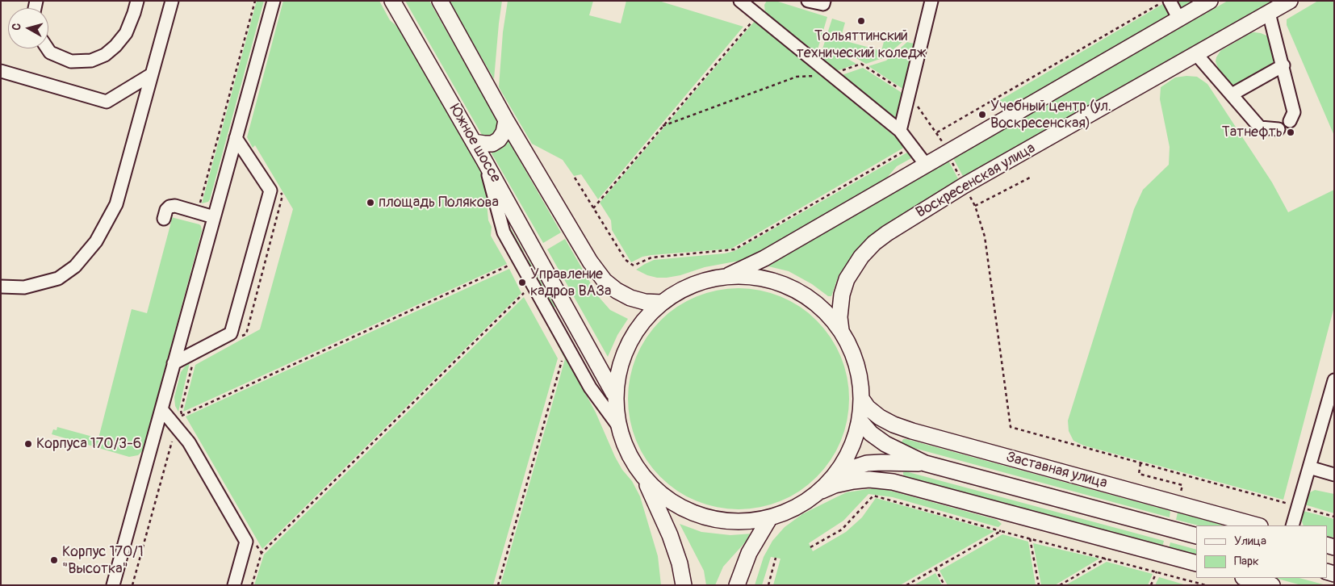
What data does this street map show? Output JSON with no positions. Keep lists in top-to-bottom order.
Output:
{
  "streets": {
    "main road": ["Южное шоссе", "Воскресенская улица", "Заставная улица"]
  },
  "places": [
    "Тольяттинский технический коледж",
    "Учебный центр (ул. Воскресенская)",
    "Татнефть",
    "площадь Полякова",
    "Управление кадров ВАЗа",
    "Корпуса 170/3-6",
    "Корпус 170/1 \"Высотка\""
  ],
  "legend": ["Улица", "Парк"],
  "north": "left"
}
